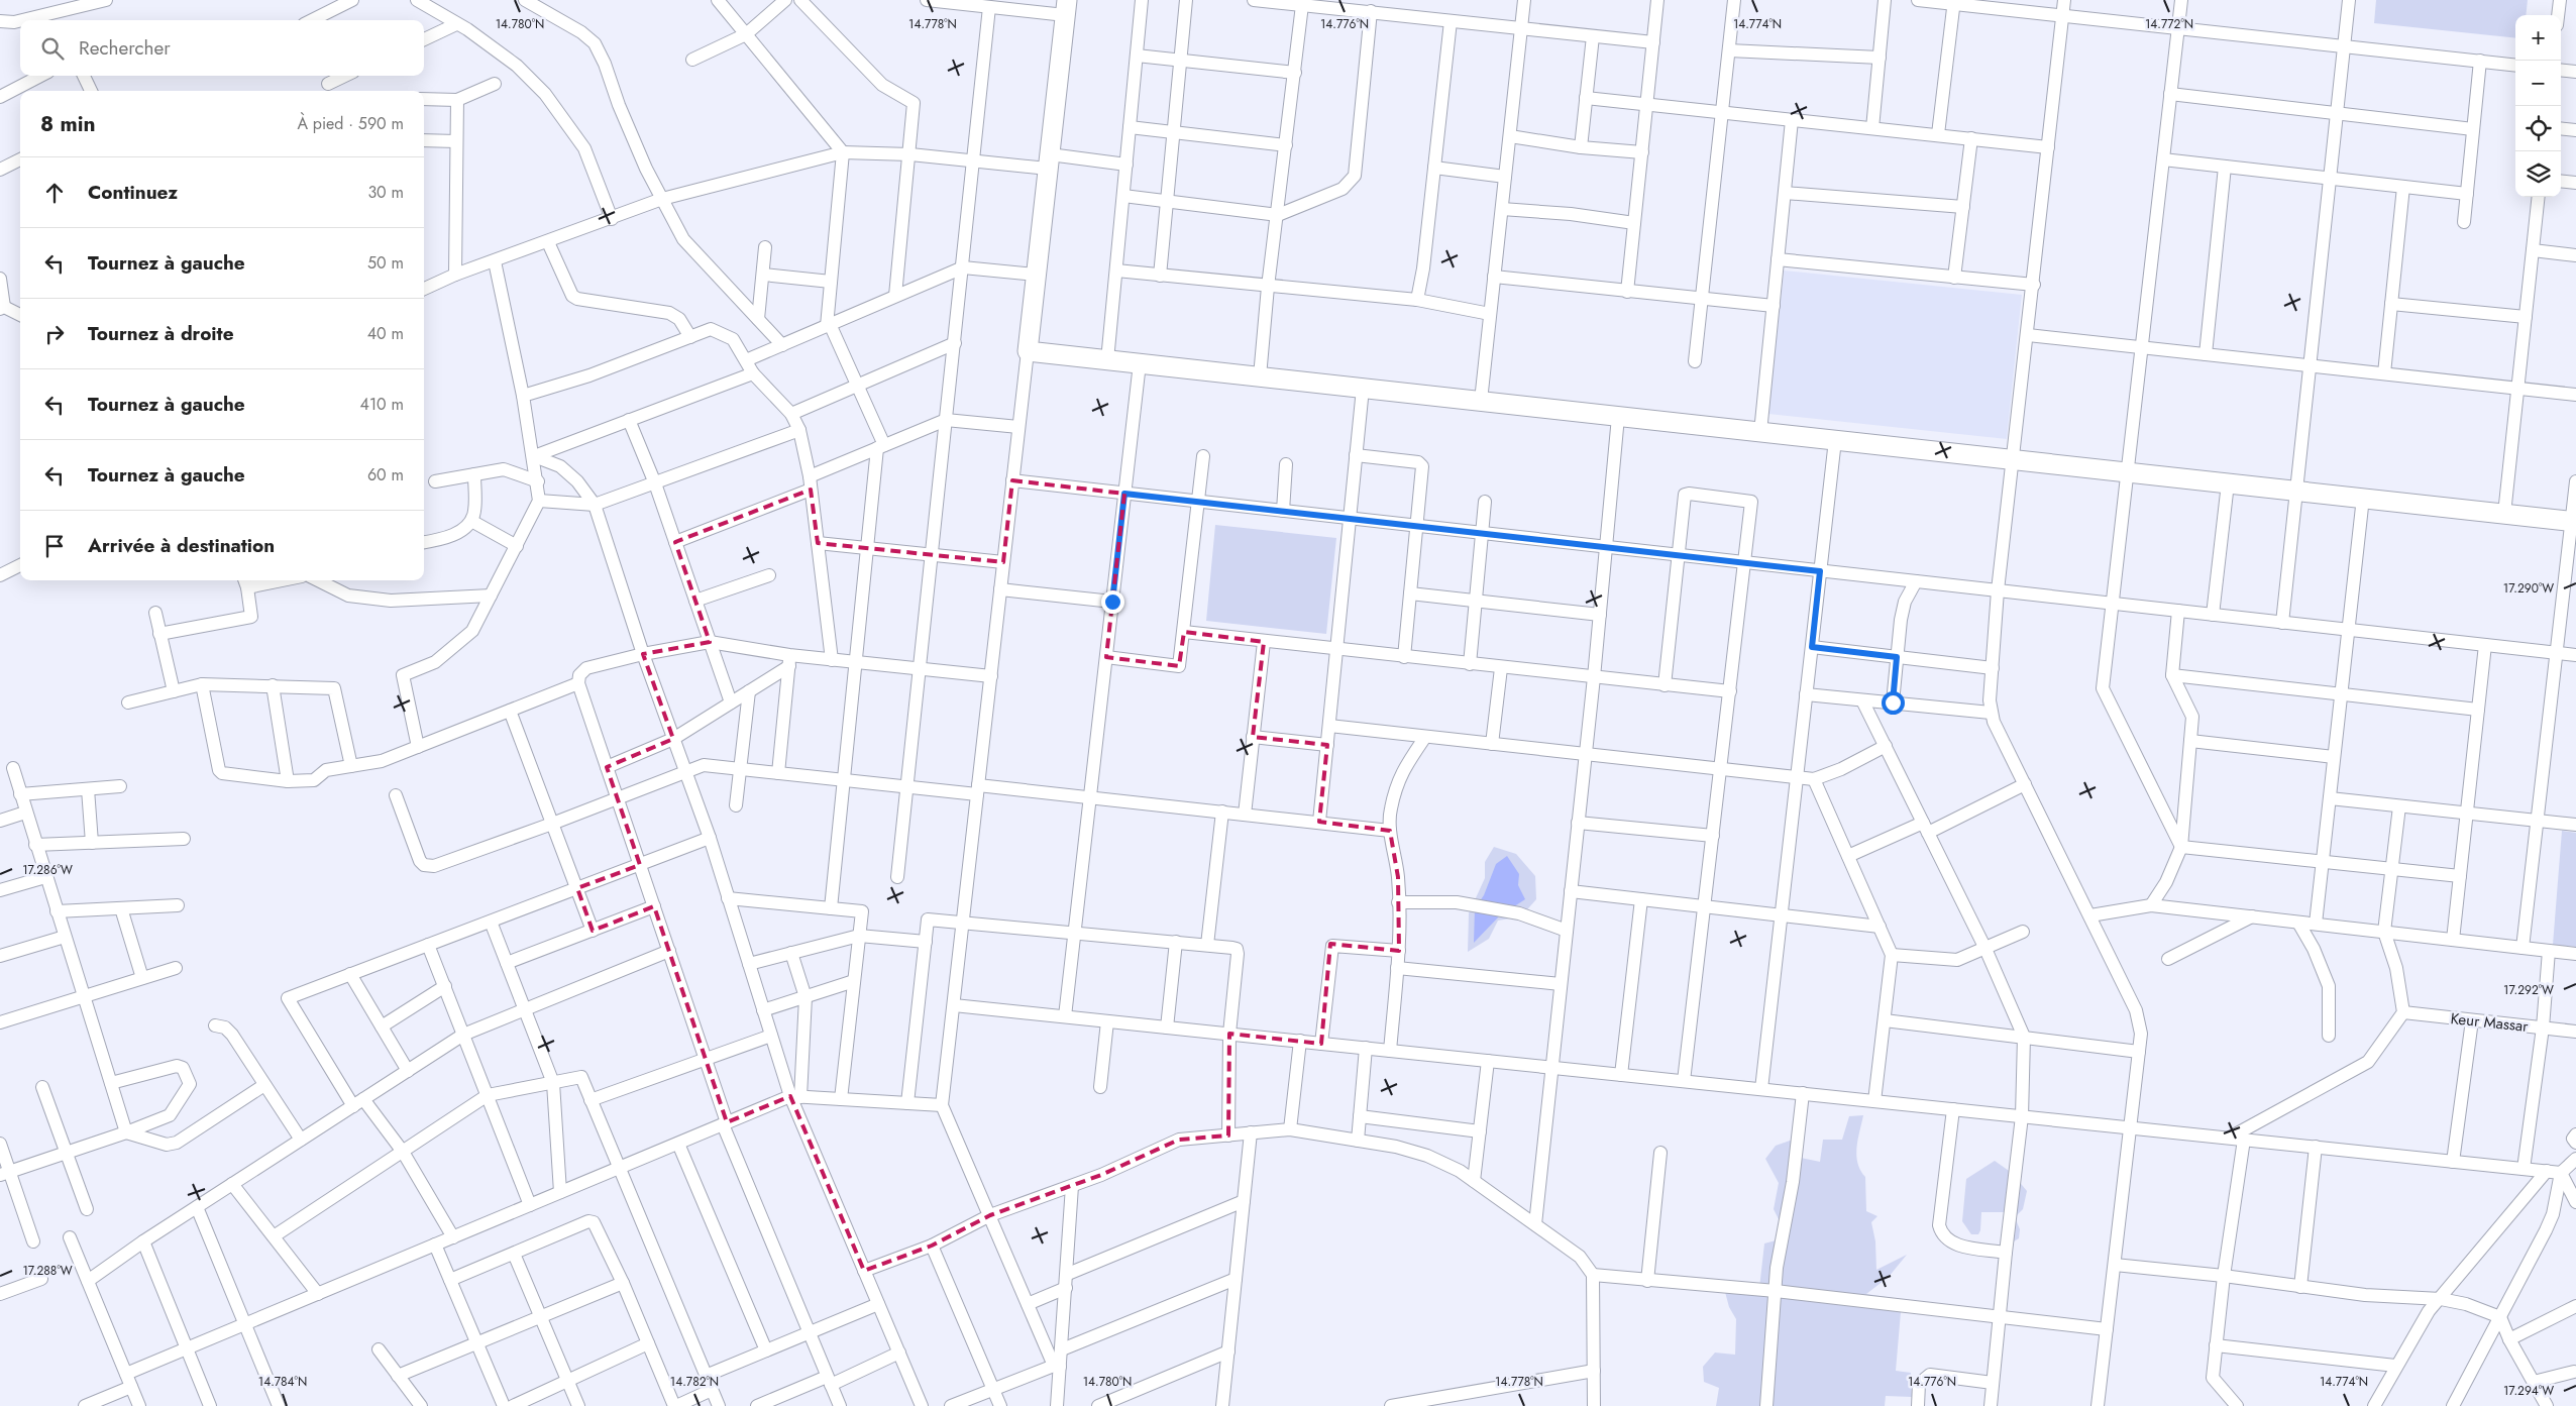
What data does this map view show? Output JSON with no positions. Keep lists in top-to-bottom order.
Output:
{
  "streets": {
    "street": ["Keur Massar"]
  },
  "page": {
    "map_buttons": ["+", "−"],
    "search": "Rechercher",
    "heading": ["8 min", "À pied · 590 m"],
    "list": [
      ["Continuez", "30 m"],
      ["Tournez à gauche", "50 m"],
      ["Tournez à droite", "40 m"],
      ["Tournez à gauche", "410 m"],
      ["Tournez à gauche", "60 m"],
      "Arrivée à destination"
    ]
  },
  "coordinates": [
    "14.780°N",
    "14.778°N",
    "14.776°N",
    "14.774°N",
    "14.772°N",
    "17.290°W",
    "17.286°W",
    "17.292°W",
    "17.288°W",
    "14.784°N",
    "14.782°N",
    "17.294°W"
  ]
}
